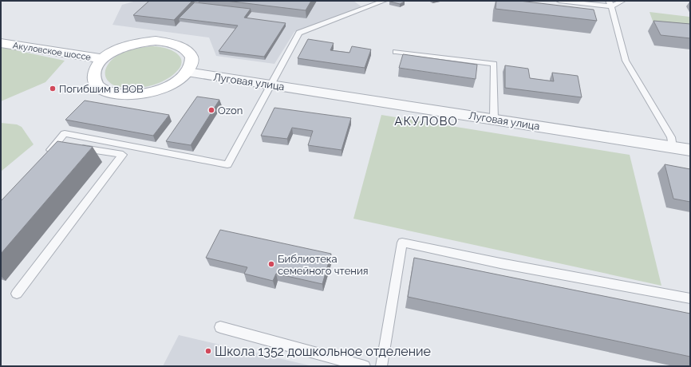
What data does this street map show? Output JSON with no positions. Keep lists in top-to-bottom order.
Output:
{
  "streets": {
    "street": ["Акуловское шоссе", "Луговая улица"]
  },
  "districts": ["АКУЛОВО"],
  "places": [
    "Погибшим в ВОВ",
    "Ozon",
    "Библиотека семейного чтения",
    "Школа 1352 дошкольное отделение"
  ]
}
